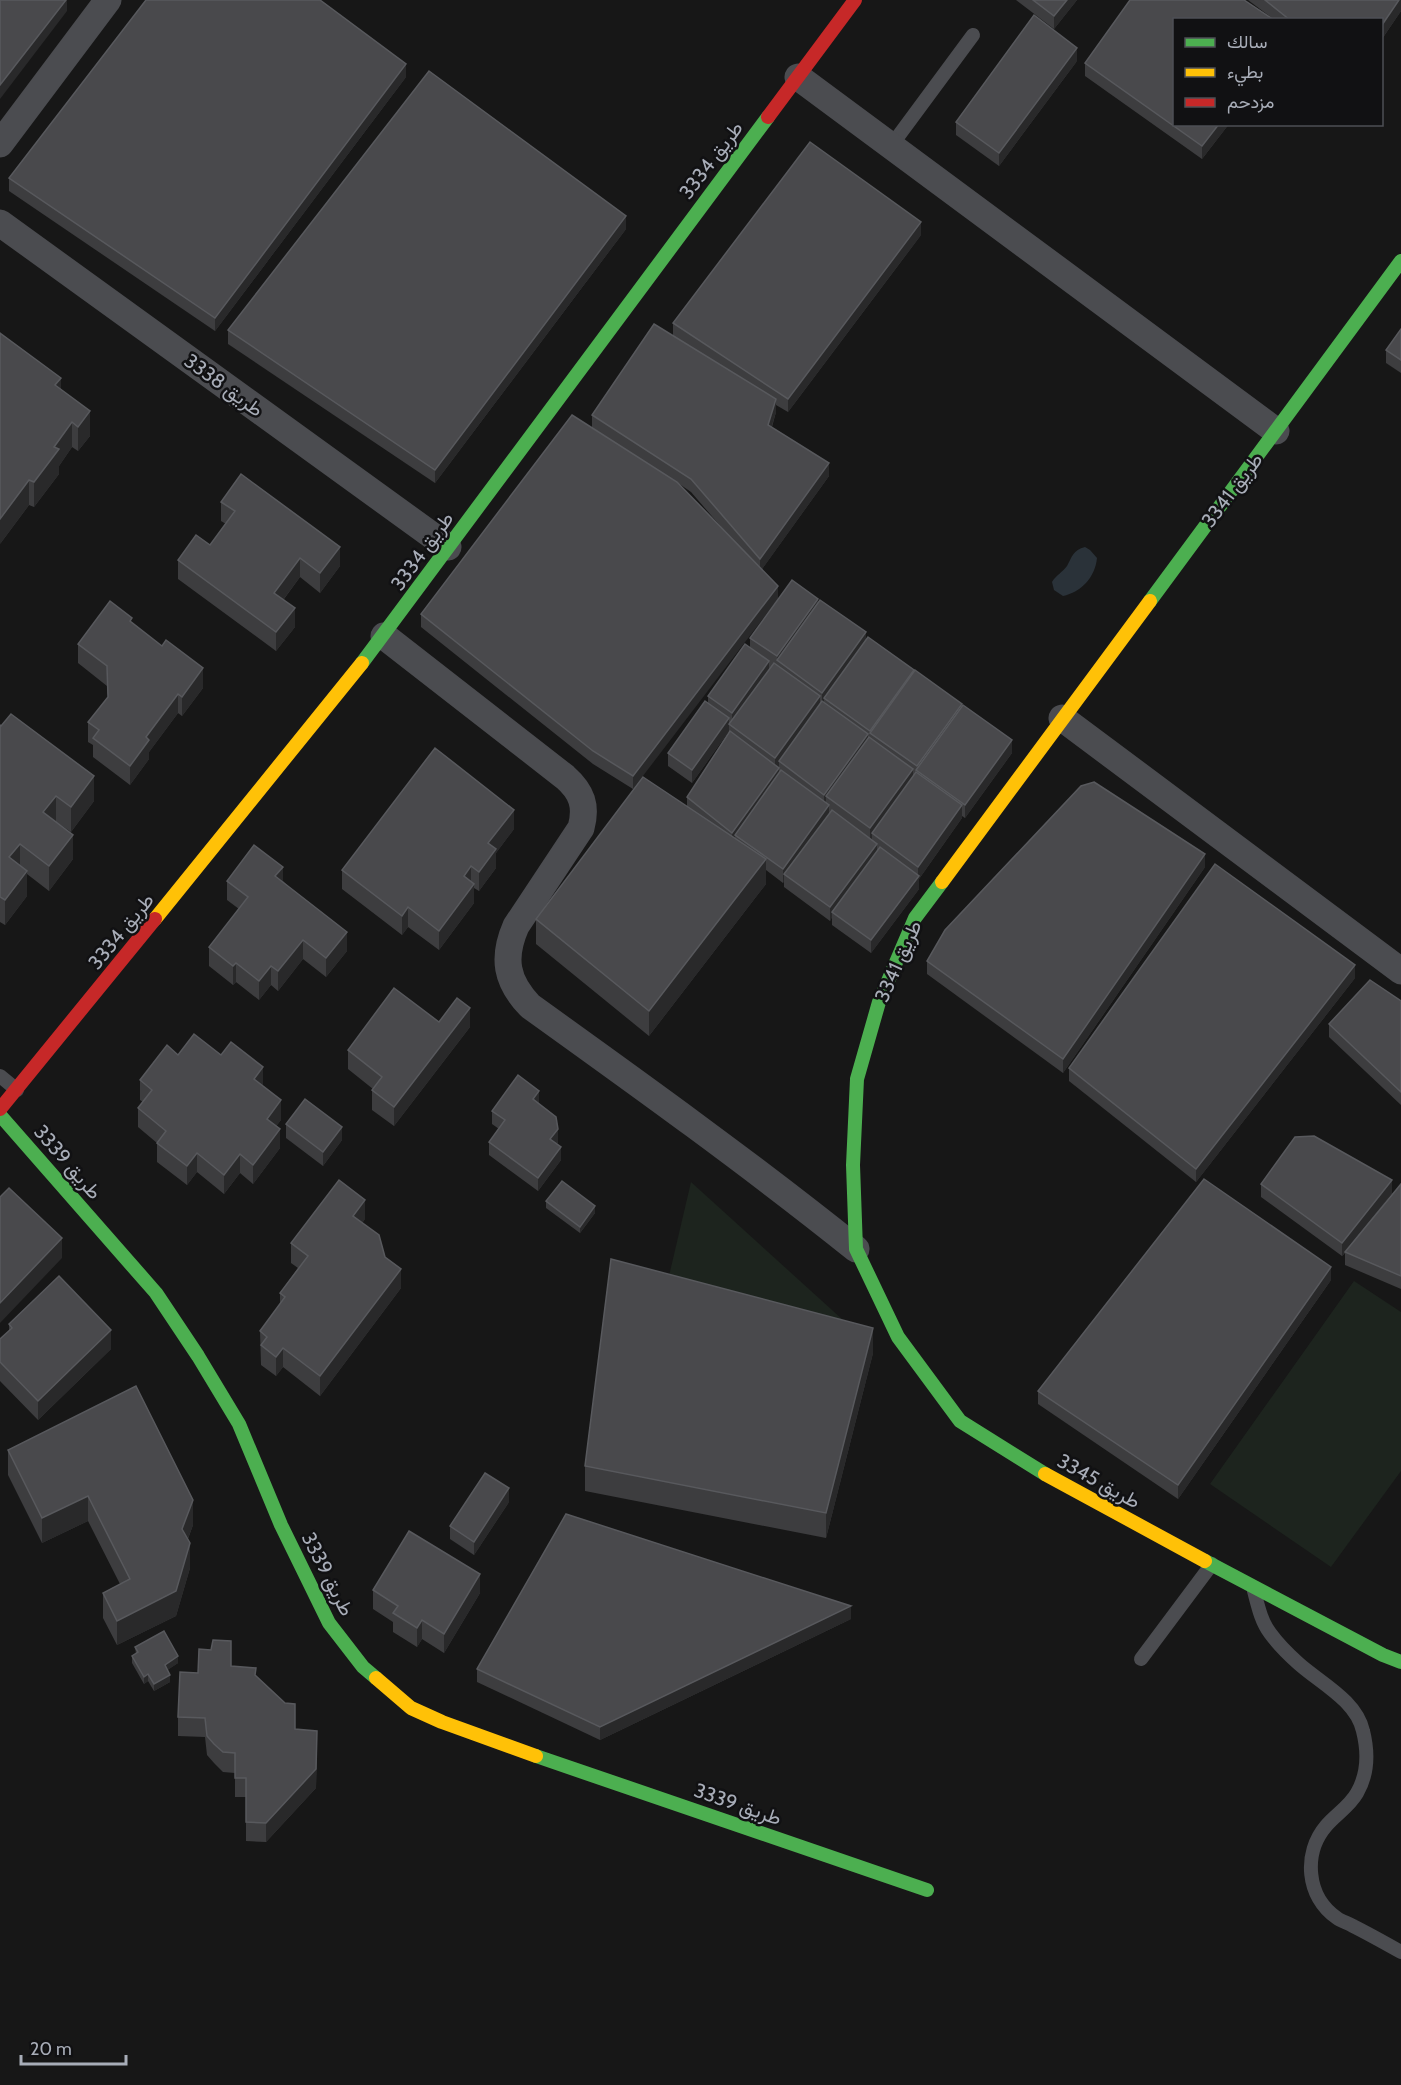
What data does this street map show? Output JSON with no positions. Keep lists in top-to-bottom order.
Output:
{
  "streets": {
    "street": [
      "طريق 3334",
      "طريق 3338",
      "طريق 3341",
      "طريق 3339",
      "طريق 3345"
    ]
  },
  "crossings": [
    ["طريق 3334", "طريق 3338"],
    ["طريق 3341", "طريق 3345"]
  ],
  "legend": ["سالك", "بطيء", "مزدحم"],
  "scale_bar": "20 m"
}
